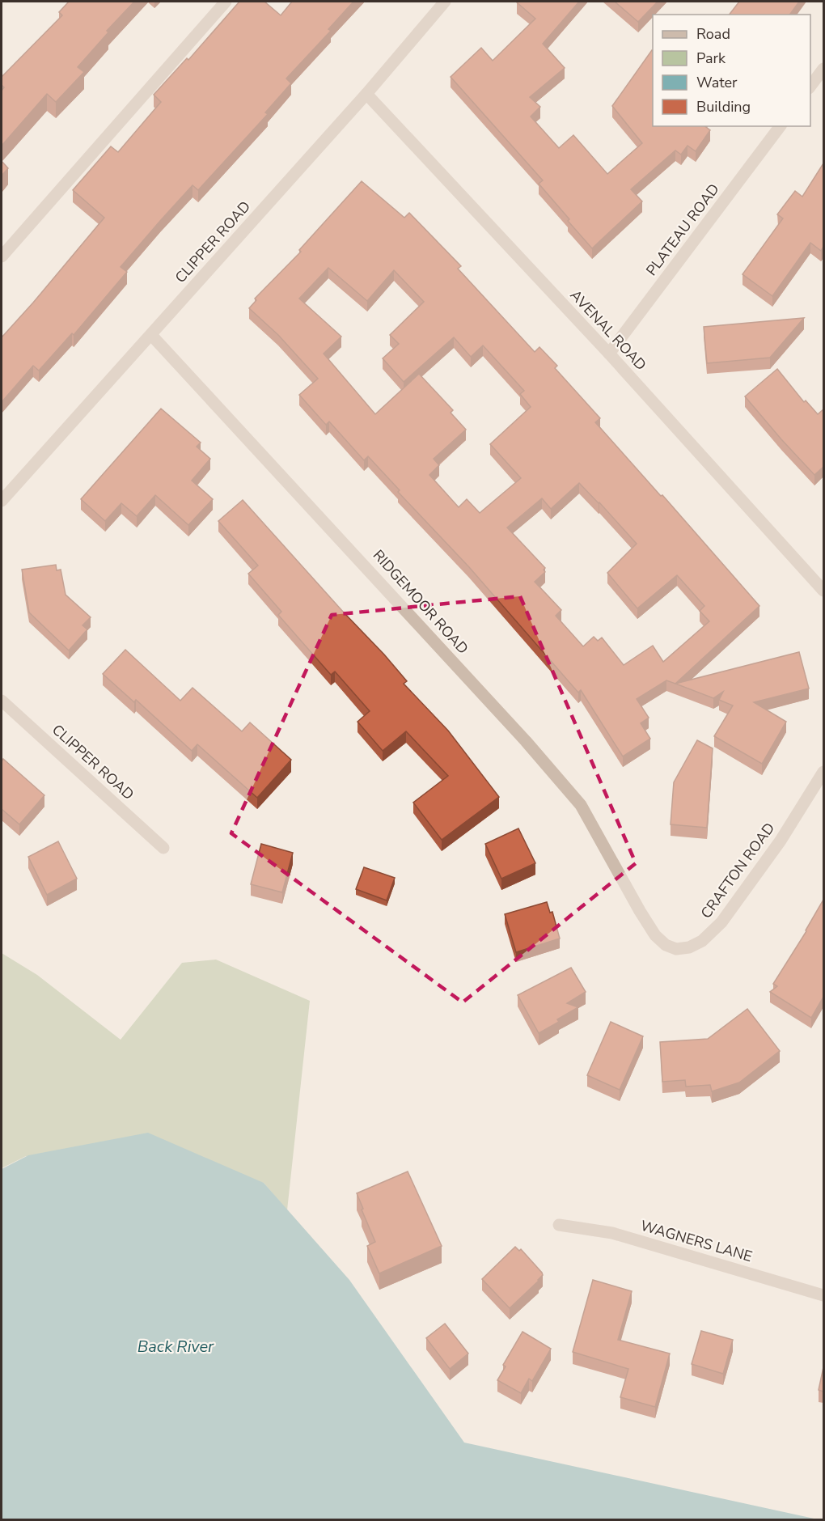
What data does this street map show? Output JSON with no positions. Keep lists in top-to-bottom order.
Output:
{
  "streets": {
    "street": [
      "PLATEAU ROAD",
      "CLIPPER ROAD",
      "AVENAL ROAD",
      "RIDGEMOOR ROAD",
      "CRAFTON ROAD",
      "WAGNERS LANE"
    ]
  },
  "crossings": [
    ["PLATEAU ROAD", "AVENAL ROAD"],
    ["CLIPPER ROAD", "AVENAL ROAD"],
    ["CLIPPER ROAD", "RIDGEMOOR ROAD"],
    ["RIDGEMOOR ROAD", "CRAFTON ROAD"]
  ],
  "water": ["Back River"],
  "legend": [
    "Road",
    "Park",
    "Water",
    "Building"
  ]
}
